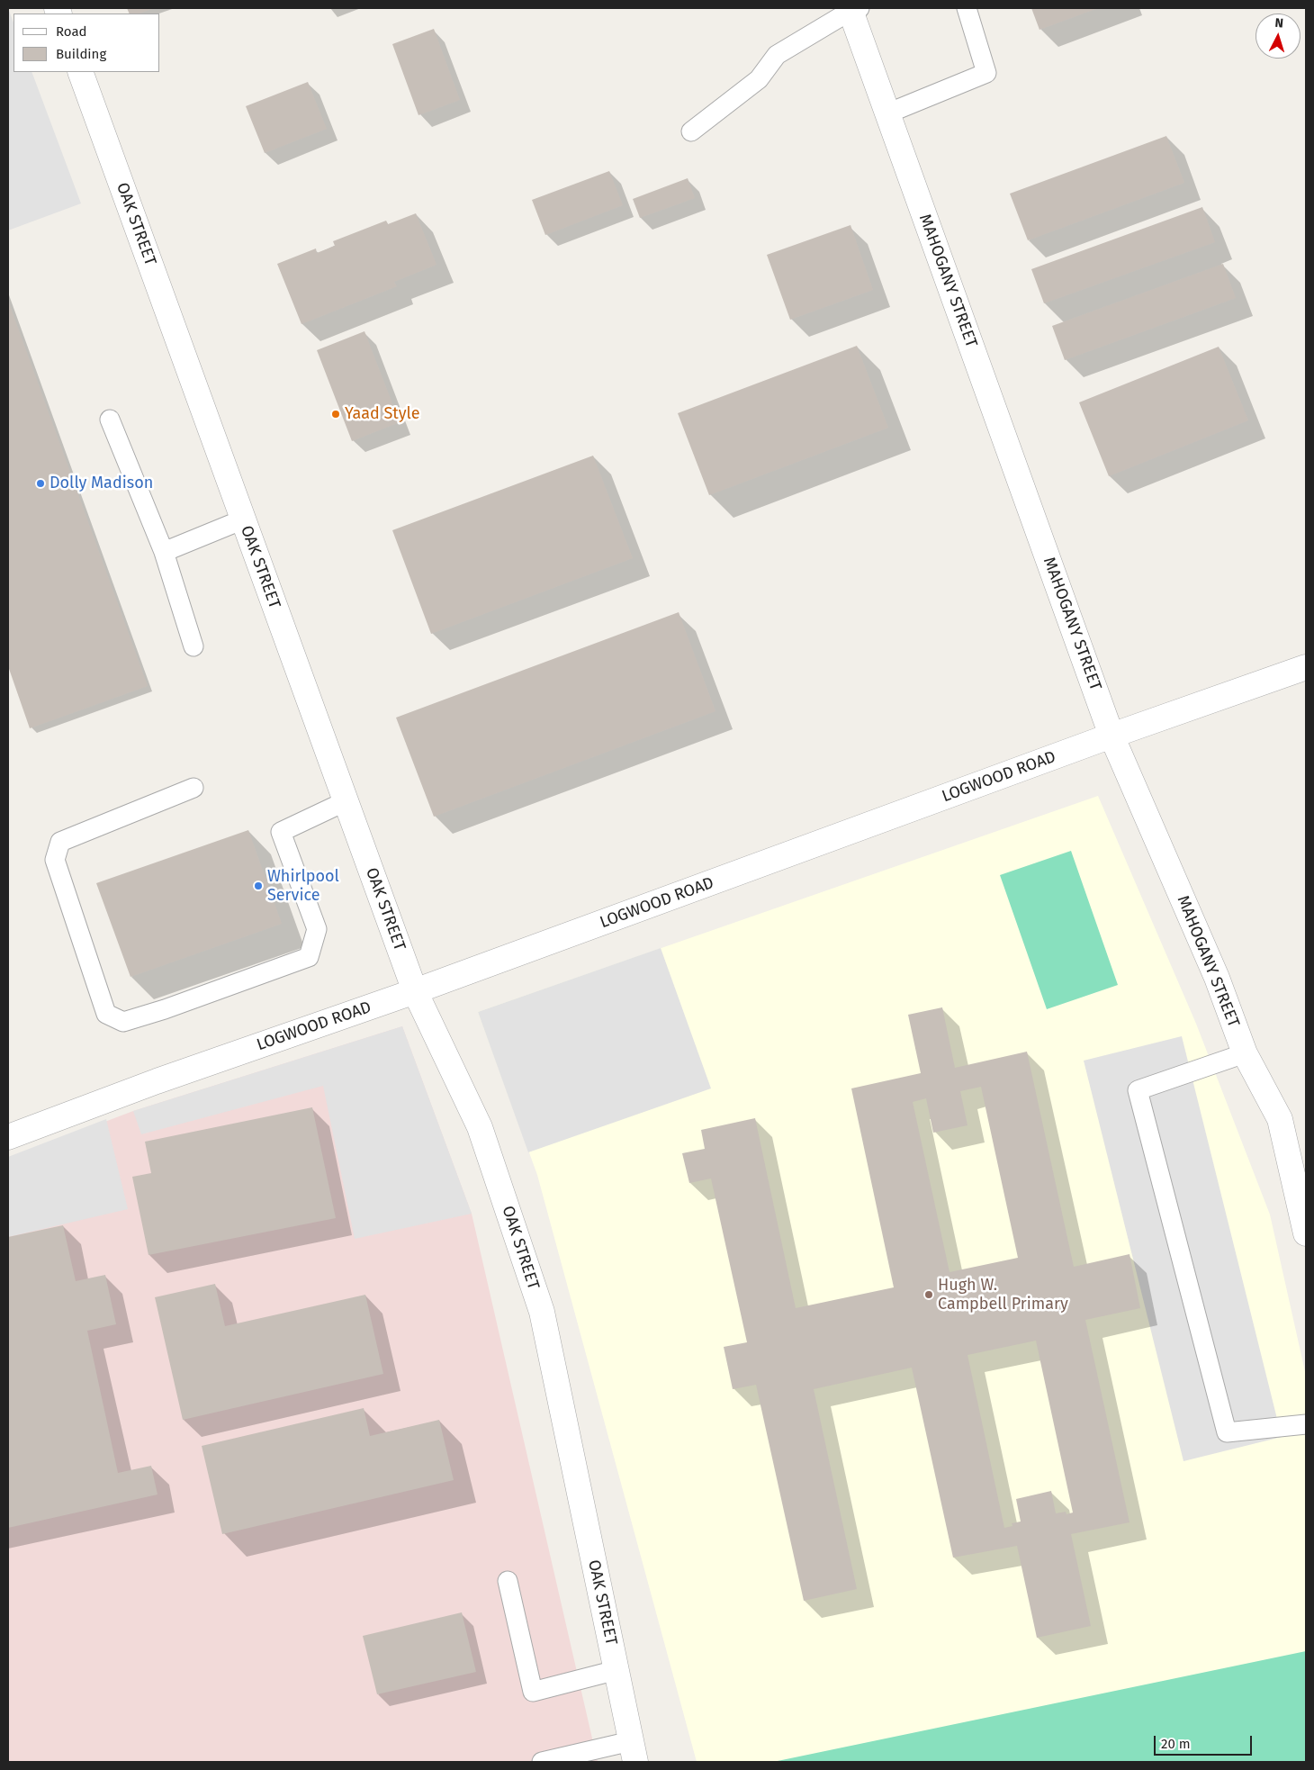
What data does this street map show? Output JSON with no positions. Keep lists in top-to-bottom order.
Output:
{
  "streets": {
    "street": ["OAK STREET", "MAHOGANY STREET", "LOGWOOD ROAD"]
  },
  "crossings": [
    ["OAK STREET", "LOGWOOD ROAD"],
    ["MAHOGANY STREET", "LOGWOOD ROAD"]
  ],
  "places": [
    "Yaad Style",
    "Dolly Madison",
    "Whirlpool Service",
    "Hugh W. Campbell Primary"
  ],
  "legend": ["Road", "Building"],
  "scale_bar": "20 m",
  "north": "top"
}
